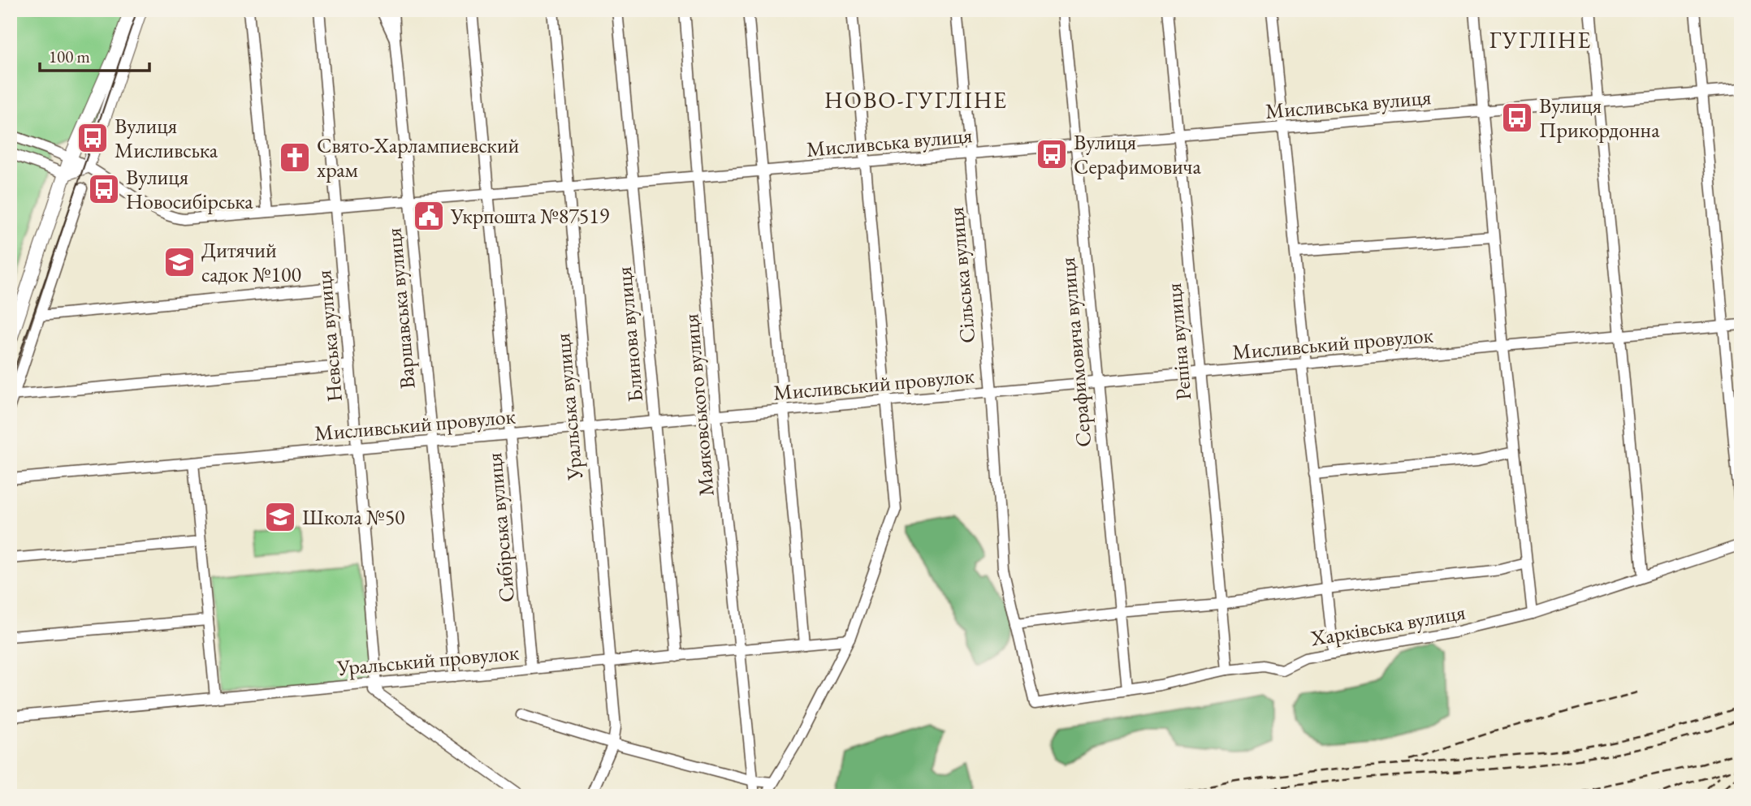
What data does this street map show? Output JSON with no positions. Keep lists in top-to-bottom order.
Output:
{
  "streets": {
    "street": [
      "Мисливська вулиця",
      "Сільська вулиця",
      "Варшавська вулиця",
      "Блинова вулиця",
      "Невська вулиця",
      "Рєпіна вулиця",
      "Мисливський провулок",
      "Серафимовича вулиця",
      "Маяковського вулиця",
      "Уральська вулиця",
      "Сибірська вулиця",
      "Харківська вулиця",
      "Уральський провулок"
    ]
  },
  "crossings": [
    ["Мисливська вулиця", "Сільська вулиця"],
    ["Мисливська вулиця", "Варшавська вулиця"],
    ["Мисливська вулиця", "Блинова вулиця"],
    ["Мисливська вулиця", "Невська вулиця"],
    ["Мисливська вулиця", "Рєпіна вулиця"],
    ["Мисливська вулиця", "Серафимовича вулиця"],
    ["Мисливська вулиця", "Маяковського вулиця"],
    ["Мисливська вулиця", "Уральська вулиця"],
    ["Мисливська вулиця", "Сибірська вулиця"],
    ["Сільська вулиця", "Мисливський провулок"],
    ["Сільська вулиця", "Харківська вулиця"],
    ["Варшавська вулиця", "Мисливський провулок"],
    ["Варшавська вулиця", "Уральський провулок"],
    ["Блинова вулиця", "Мисливський провулок"],
    ["Блинова вулиця", "Уральський провулок"],
    ["Невська вулиця", "Мисливський провулок"],
    ["Невська вулиця", "Уральський провулок"],
    ["Рєпіна вулиця", "Мисливський провулок"],
    ["Рєпіна вулиця", "Харківська вулиця"],
    ["Мисливський провулок", "Серафимовича вулиця"],
    ["Мисливський провулок", "Маяковського вулиця"],
    ["Мисливський провулок", "Уральська вулиця"],
    ["Мисливський провулок", "Сибірська вулиця"],
    ["Серафимовича вулиця", "Харківська вулиця"],
    ["Маяковського вулиця", "Уральський провулок"],
    ["Уральська вулиця", "Уральський провулок"],
    ["Сибірська вулиця", "Уральський провулок"]
  ],
  "districts": ["ГУГЛІНЕ", "НОВО-ГУГЛІНЕ"],
  "places": {
    "bus stop": [
      "Вулиця Прикордонна",
      "Вулиця Мисливська",
      "Вулиця Серафимовича",
      "Вулиця Новосибірська"
    ],
    "church": ["Свято-Харлампиевский храм"],
    "public building": ["Укрпошта №87519"],
    "school or university": ["Дитячий садок №100", "Школа №50"]
  },
  "scale_bar": "100 m"
}
